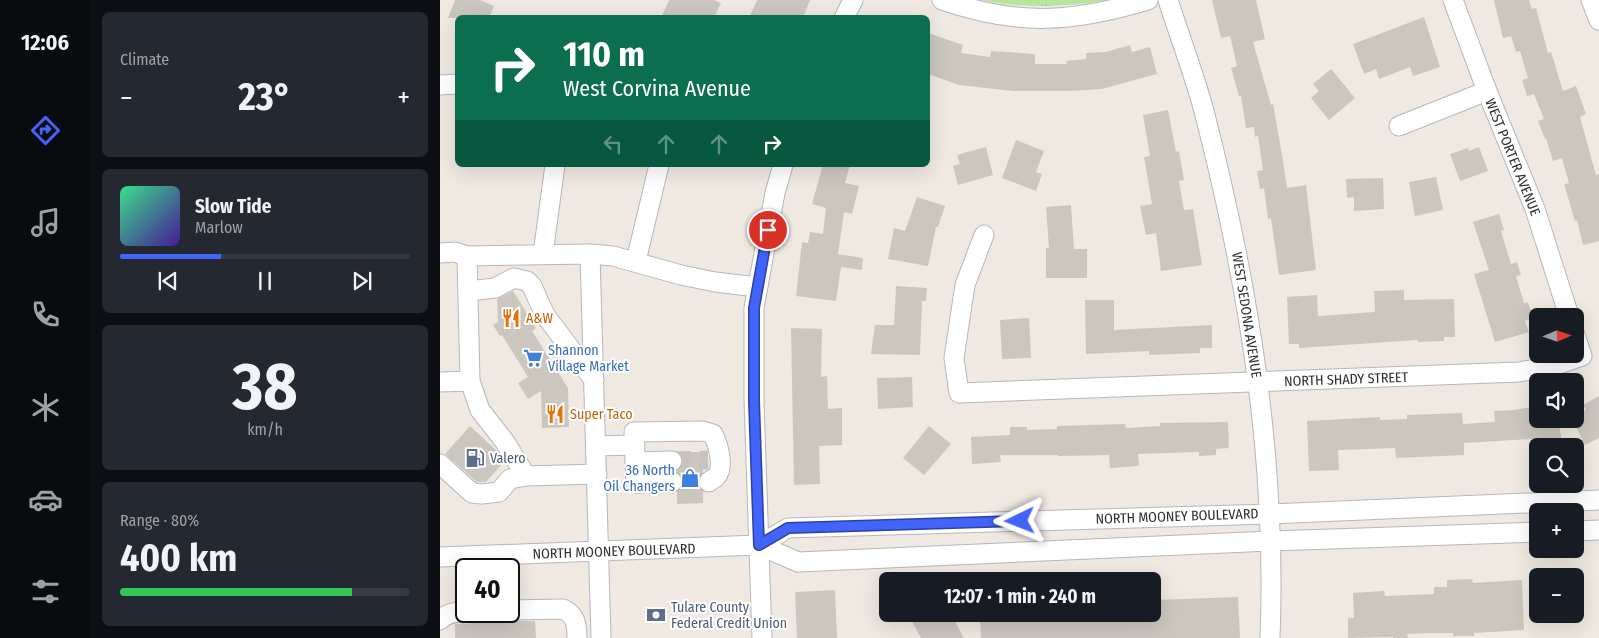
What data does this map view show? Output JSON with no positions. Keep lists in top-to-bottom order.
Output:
{
  "streets": {
    "street": [
      "WEST PORTER AVENUE",
      "WEST SEDONA AVENUE",
      "NORTH SHADY STREET",
      "NORTH MOONEY BOULEVARD"
    ]
  },
  "crossings": [
    ["WEST SEDONA AVENUE", "NORTH SHADY STREET"],
    ["WEST SEDONA AVENUE", "NORTH MOONEY BOULEVARD"]
  ],
  "places": {
    "restaurant": ["A&W", "Super Taco"],
    "supermarket": ["Shannon Village Market"],
    "fuel station": ["Valero"],
    "shop": ["36 North Oil Changers"],
    "bank": ["Tulare County Federal Credit Union"]
  },
  "north": "right",
  "page": {
    "tabs": "12:06",
    "tile": [
      "Climate",
      ["38", "km/h"],
      ["Range · 80%", "400 km"]
    ],
    "turn": ["110 m", "West Corvina Avenue"],
    "heat": ["−", "23°", "+"],
    "song": ["Slow Tide", "Marlow"],
    "map_buttons": ["+", "−"],
    "limit": "40",
    "trip": "12:07 · 1 min · 240 m"
  }
}
